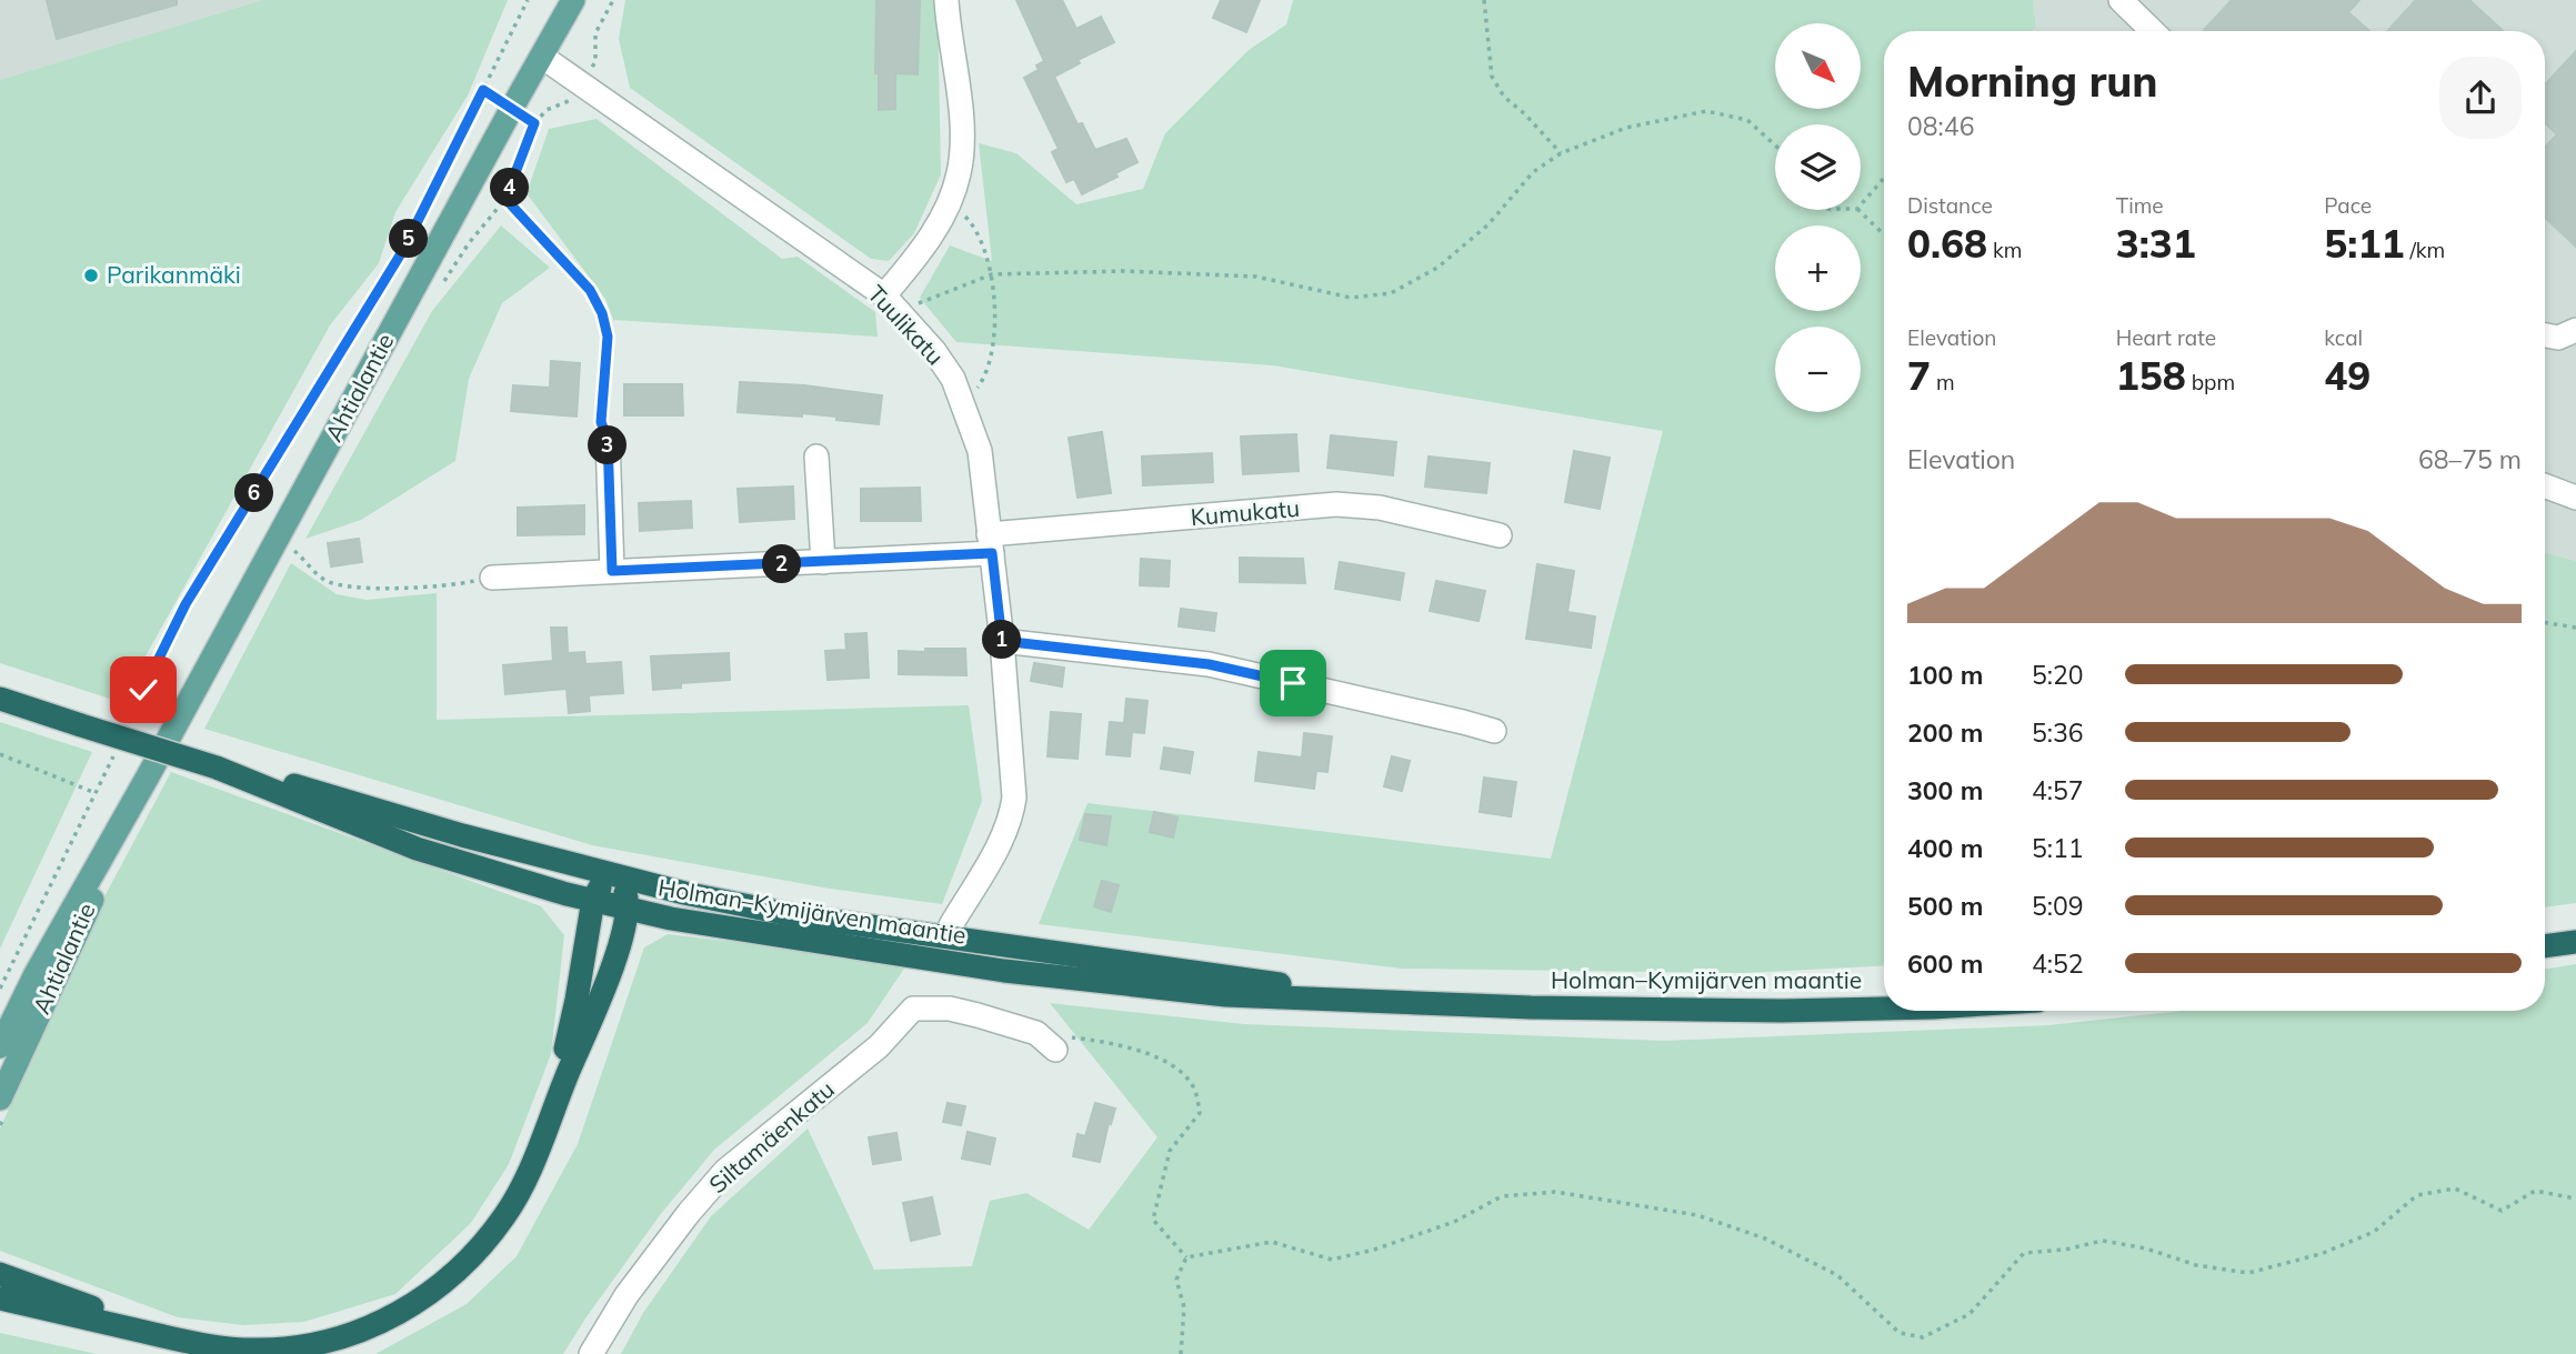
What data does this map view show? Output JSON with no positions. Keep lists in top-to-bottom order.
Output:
{
  "streets": {
    "highway": ["Holman–Kymijärven maantie"],
    "main road": ["Ahtialantie"],
    "street": ["Tuulikatu", "Kumukatu", "Siltamäenkatu"]
  },
  "crossings": [
    ["Tuulikatu", "Ahtialantie"],
    ["Tuulikatu", "Kumukatu"]
  ],
  "places": ["Parikanmäki"],
  "north": "bottom right",
  "page": {
    "map_buttons": ["+", "−"],
    "heading": ["Morning run", "08:46"],
    "stats": [
      ["Distance", "0.68 km"],
      ["Time", "3:31"],
      ["Pace", "5:11 /km"],
      ["Elevation", "7 m"],
      ["Heart rate", "158 bpm"],
      ["kcal", "49"]
    ],
    "pins": [
      "4",
      "5",
      "3",
      "6",
      "2",
      "1"
    ],
    "chart": ["Elevation", "68–75 m"],
    "list": [
      {
        "name": "100 m",
        "note": "5:20"
      },
      {
        "name": "200 m",
        "note": "5:36"
      },
      {
        "name": "300 m",
        "note": "4:57"
      },
      {
        "name": "400 m",
        "note": "5:11"
      },
      {
        "name": "500 m",
        "note": "5:09"
      },
      {
        "name": "600 m",
        "note": "4:52"
      }
    ]
  }
}
